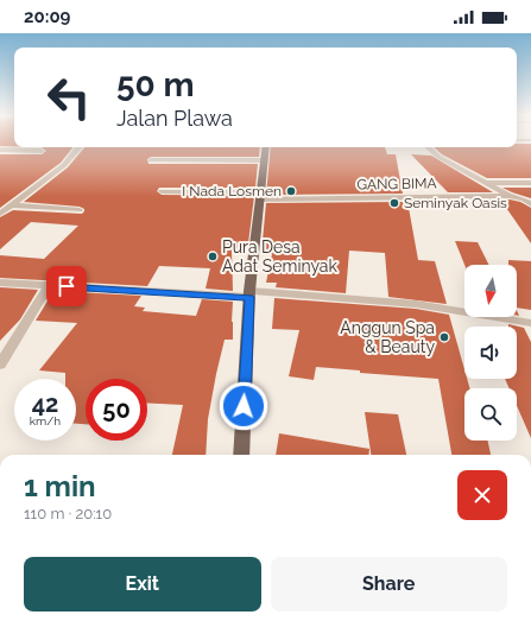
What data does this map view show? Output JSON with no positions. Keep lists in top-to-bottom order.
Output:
{
  "streets": {
    "street": ["GANG BIMA"]
  },
  "places": [
    "I Nada Losmen",
    "Seminyak Oasis",
    "Pura Desa Adat Seminyak",
    "Anggun Spa & Beauty"
  ],
  "north": "bottom",
  "page": {
    "status": "20:09",
    "turn": ["50 m", "Jalan Plawa"],
    "speed": "42 km/h",
    "limit": "50",
    "heading": ["1 min", "110 m · 20:10"],
    "buttons": ["Exit", "Share"]
  }
}
